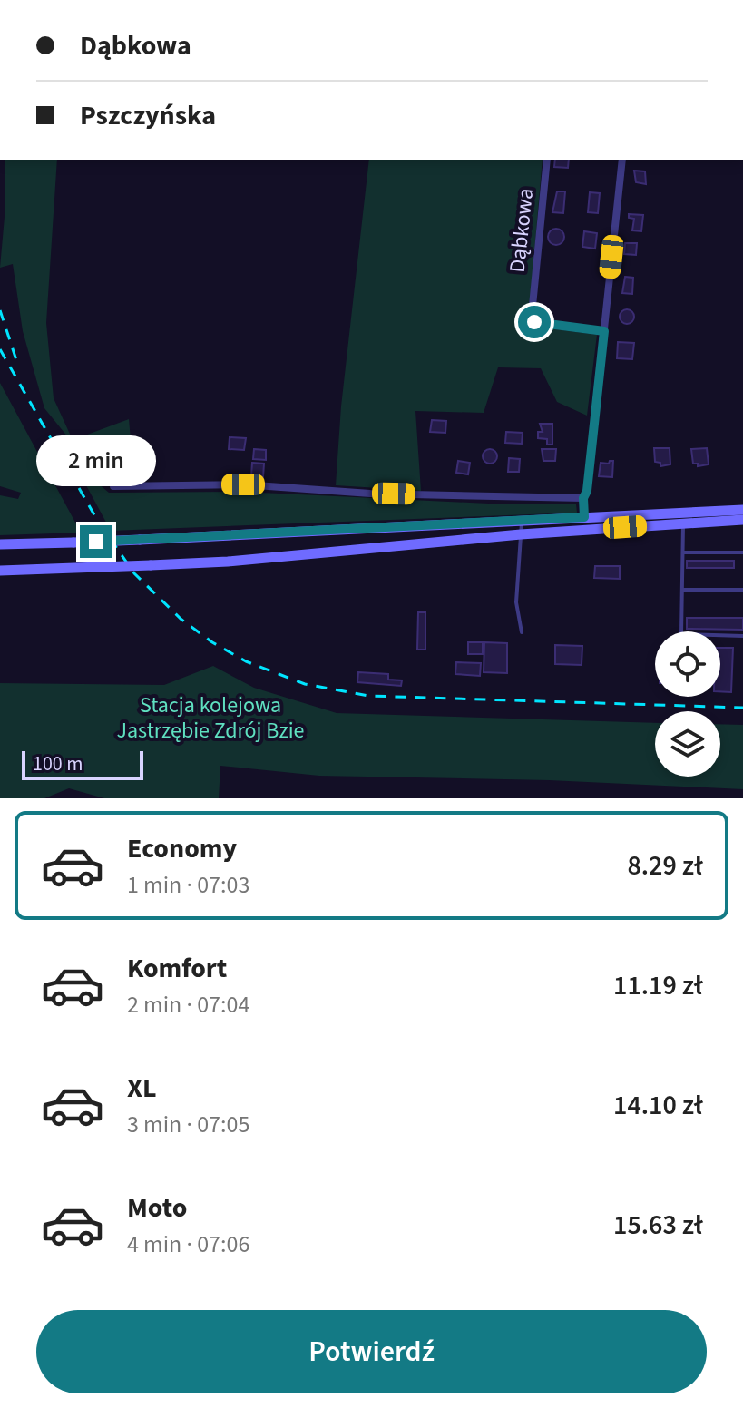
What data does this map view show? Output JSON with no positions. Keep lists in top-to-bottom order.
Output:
{
  "streets": {
    "street": ["Dąbkowa"]
  },
  "parks": ["Stacja kolejowa Jastrzębie Zdrój Bzie"],
  "scale_bar": "100 m",
  "page": {
    "banner": ["Dąbkowa", "Pszczyńska"],
    "bubble": "2 min",
    "scale": "100 m",
    "list": [
      {
        "name": "Economy",
        "note": "1 min · 07:03",
        "value": "8.29 zł"
      },
      {
        "name": "Komfort",
        "note": "2 min · 07:04",
        "value": "11.19 zł"
      },
      {
        "name": "XL",
        "note": "3 min · 07:05",
        "value": "14.10 zł"
      },
      {
        "name": "Moto",
        "note": "4 min · 07:06",
        "value": "15.63 zł"
      }
    ],
    "buttons": "Potwierdź"
  }
}
